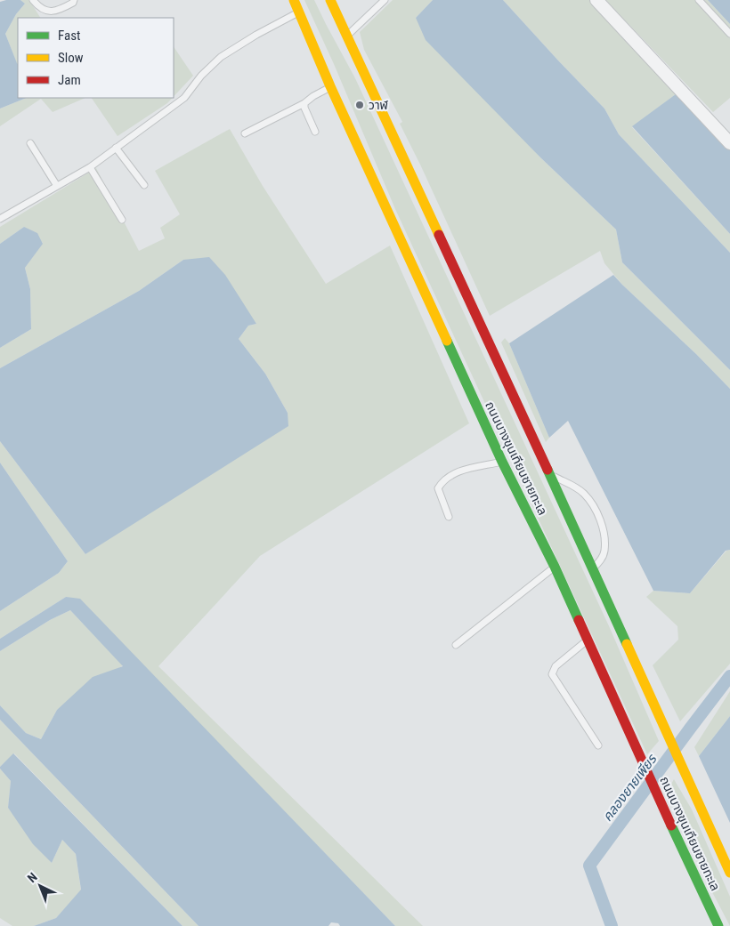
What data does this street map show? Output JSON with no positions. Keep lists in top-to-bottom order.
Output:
{
  "streets": {
    "main road": ["ถนนบางขุนเทียนชายทะเล"]
  },
  "water": ["คลองยายเพียร"],
  "places": ["วาฬ"],
  "legend": ["Fast", "Slow", "Jam"],
  "north": "top left"
}
